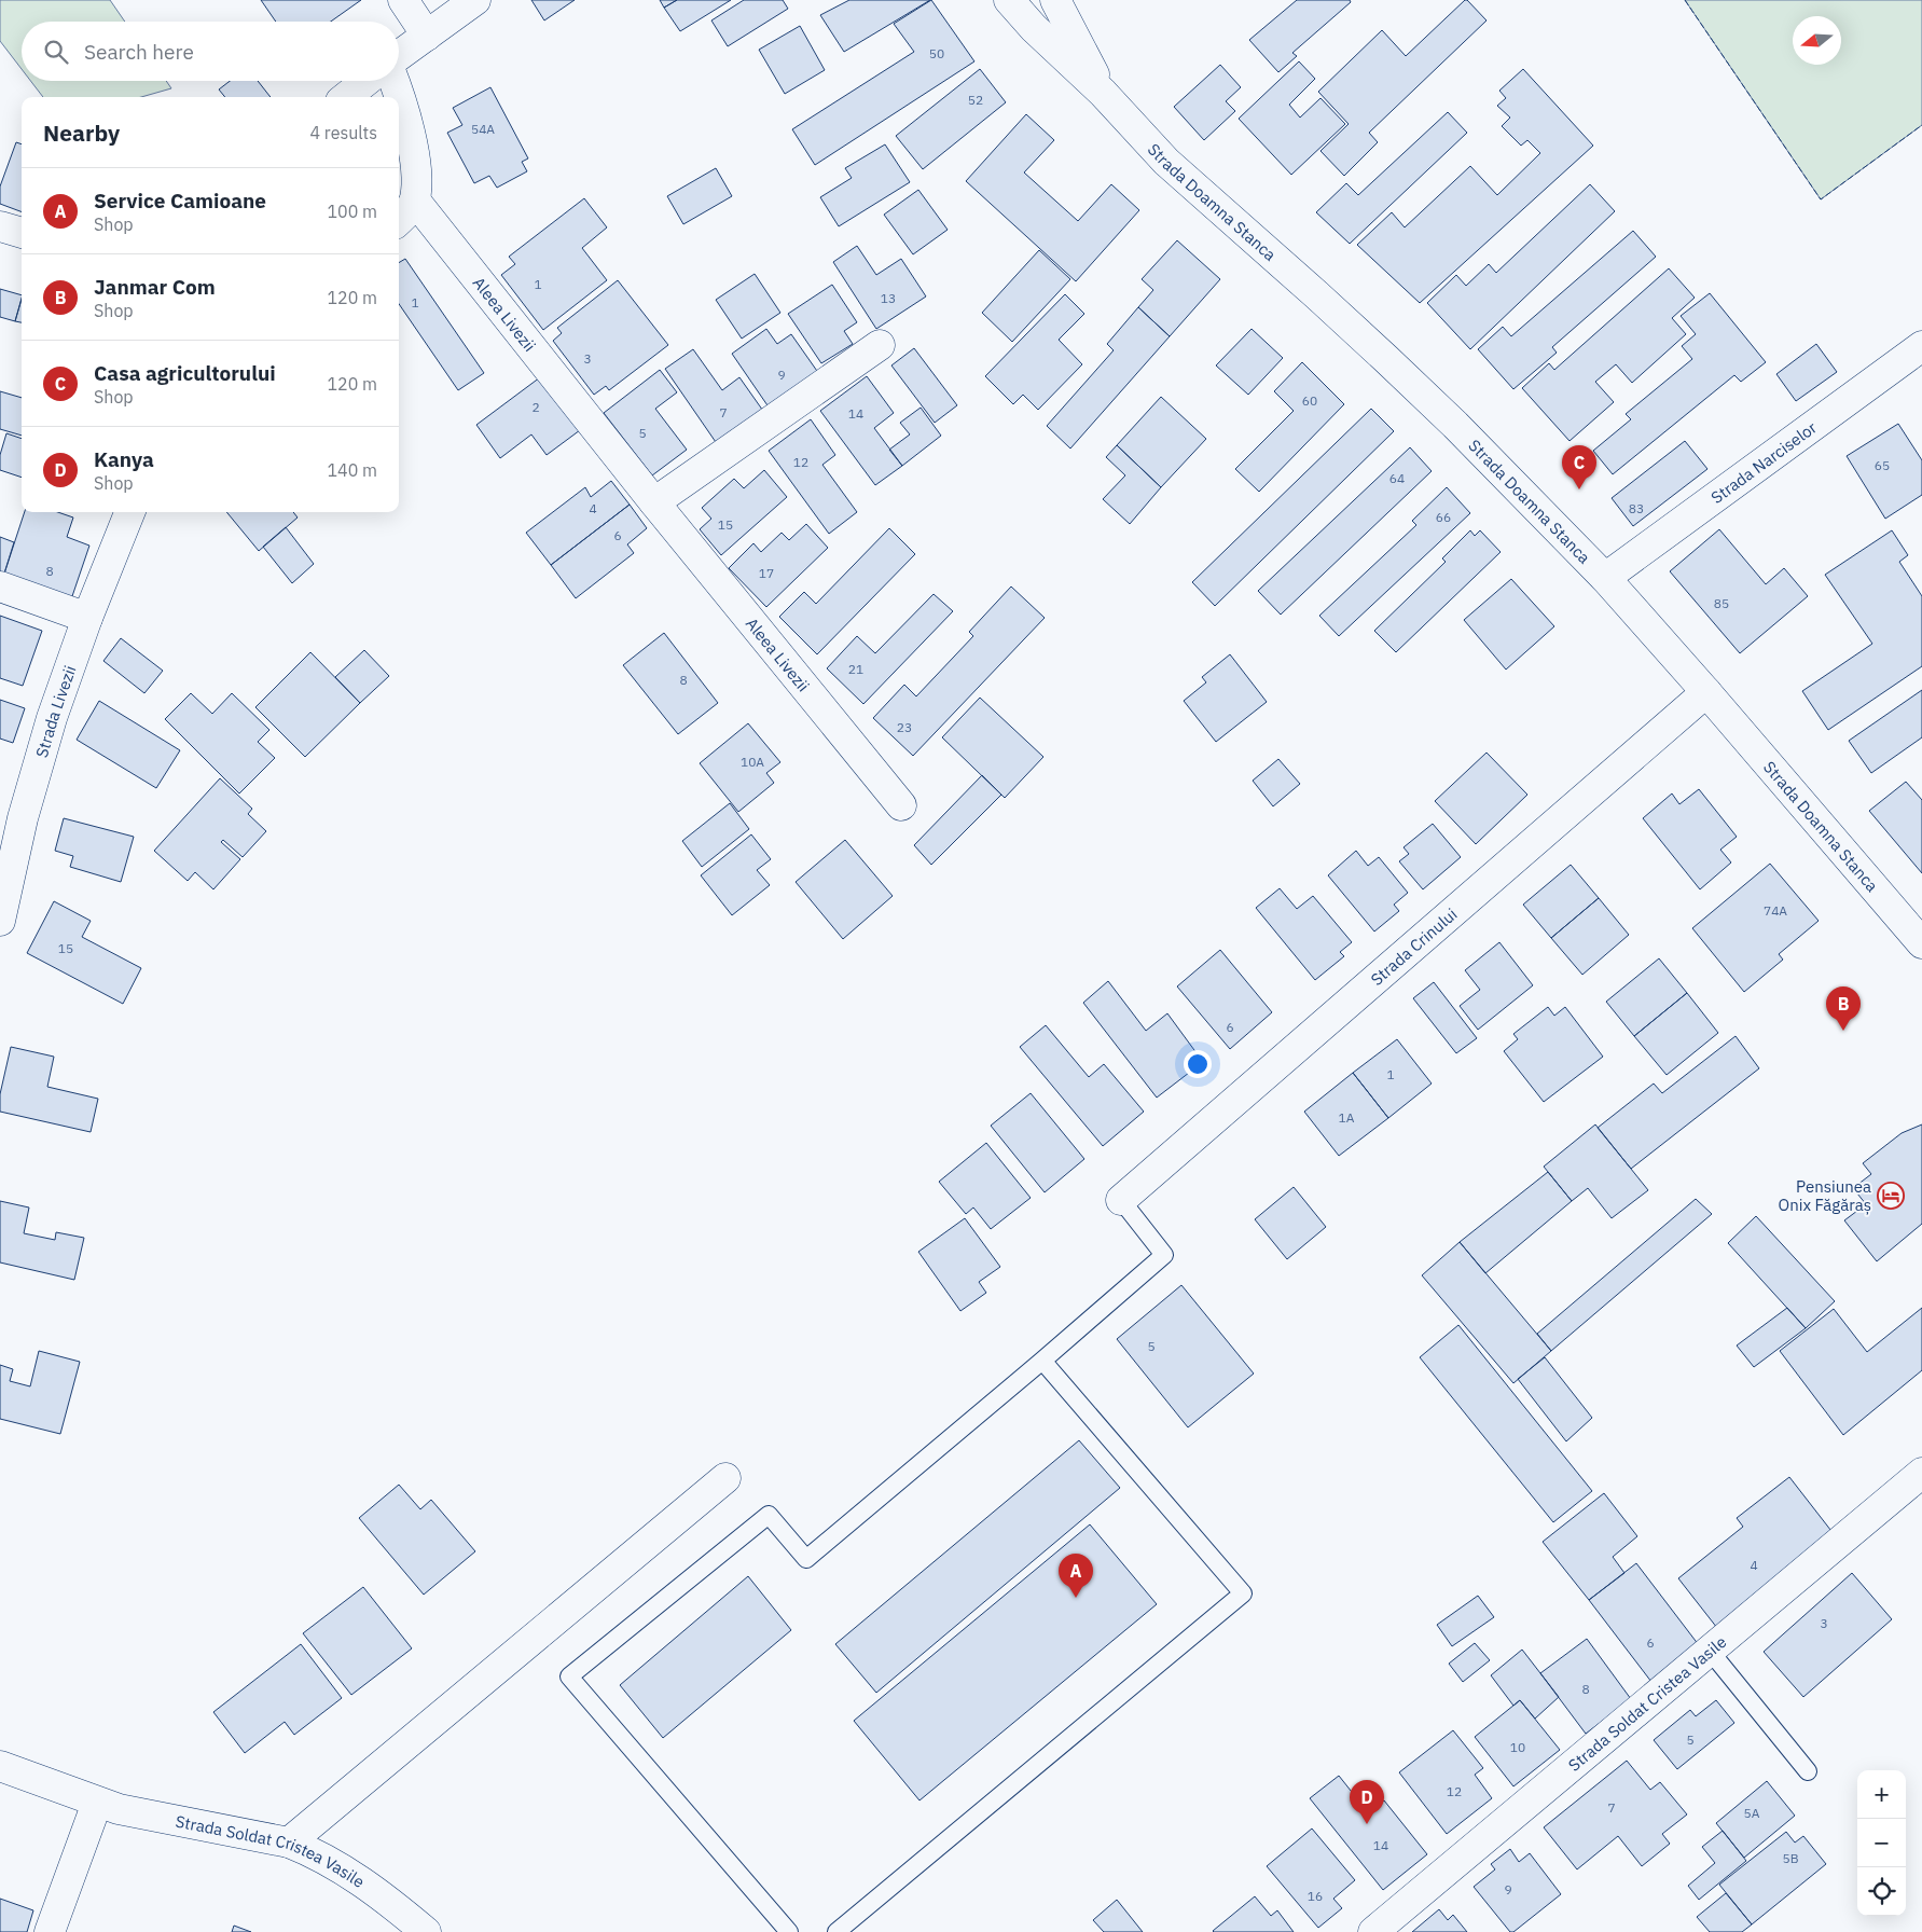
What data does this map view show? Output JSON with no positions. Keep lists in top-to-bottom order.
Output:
{
  "streets": {
    "street": [
      "Strada Doamna Stanca",
      "Aleea Livezii",
      "Strada Narciselor",
      "Strada Livezii",
      "Strada Crinului",
      "Strada Soldat Cristea Vasile"
    ]
  },
  "crossings": [
    ["Strada Doamna Stanca", "Strada Narciselor"],
    ["Strada Doamna Stanca", "Strada Crinului"]
  ],
  "places": {
    "hotel": ["Pensiunea Onix Făgăraș"]
  },
  "house_numbers": [
    "50",
    "52",
    "54A",
    "1",
    "13",
    "1",
    "3",
    "9",
    "60",
    "2",
    "7",
    "14",
    "5",
    "12",
    "65",
    "64",
    "4",
    "83",
    "66",
    "15",
    "6",
    "8",
    "17",
    "85",
    "21",
    "8",
    "23",
    "10A",
    "74A",
    "15",
    "6",
    "1",
    "1A",
    "5",
    "4",
    "3",
    "6",
    "8",
    "5",
    "10",
    "12",
    "7",
    "5A",
    "14",
    "5B",
    "9",
    "16"
  ],
  "north": "left",
  "page": {
    "search": "Search here",
    "heading": ["Nearby", "4 results"],
    "list": [
      {
        "mark": "A",
        "name": "Service Camioane",
        "note": "Shop",
        "value": "100 m"
      },
      {
        "mark": "B",
        "name": "Janmar Com",
        "note": "Shop",
        "value": "120 m"
      },
      {
        "mark": "C",
        "name": "Casa agricultorului",
        "note": "Shop",
        "value": "120 m"
      },
      {
        "mark": "D",
        "name": "Kanya",
        "note": "Shop",
        "value": "140 m"
      }
    ],
    "pins": [
      "C",
      "B",
      "A",
      "D"
    ],
    "map_buttons": ["+", "−"]
  }
}
